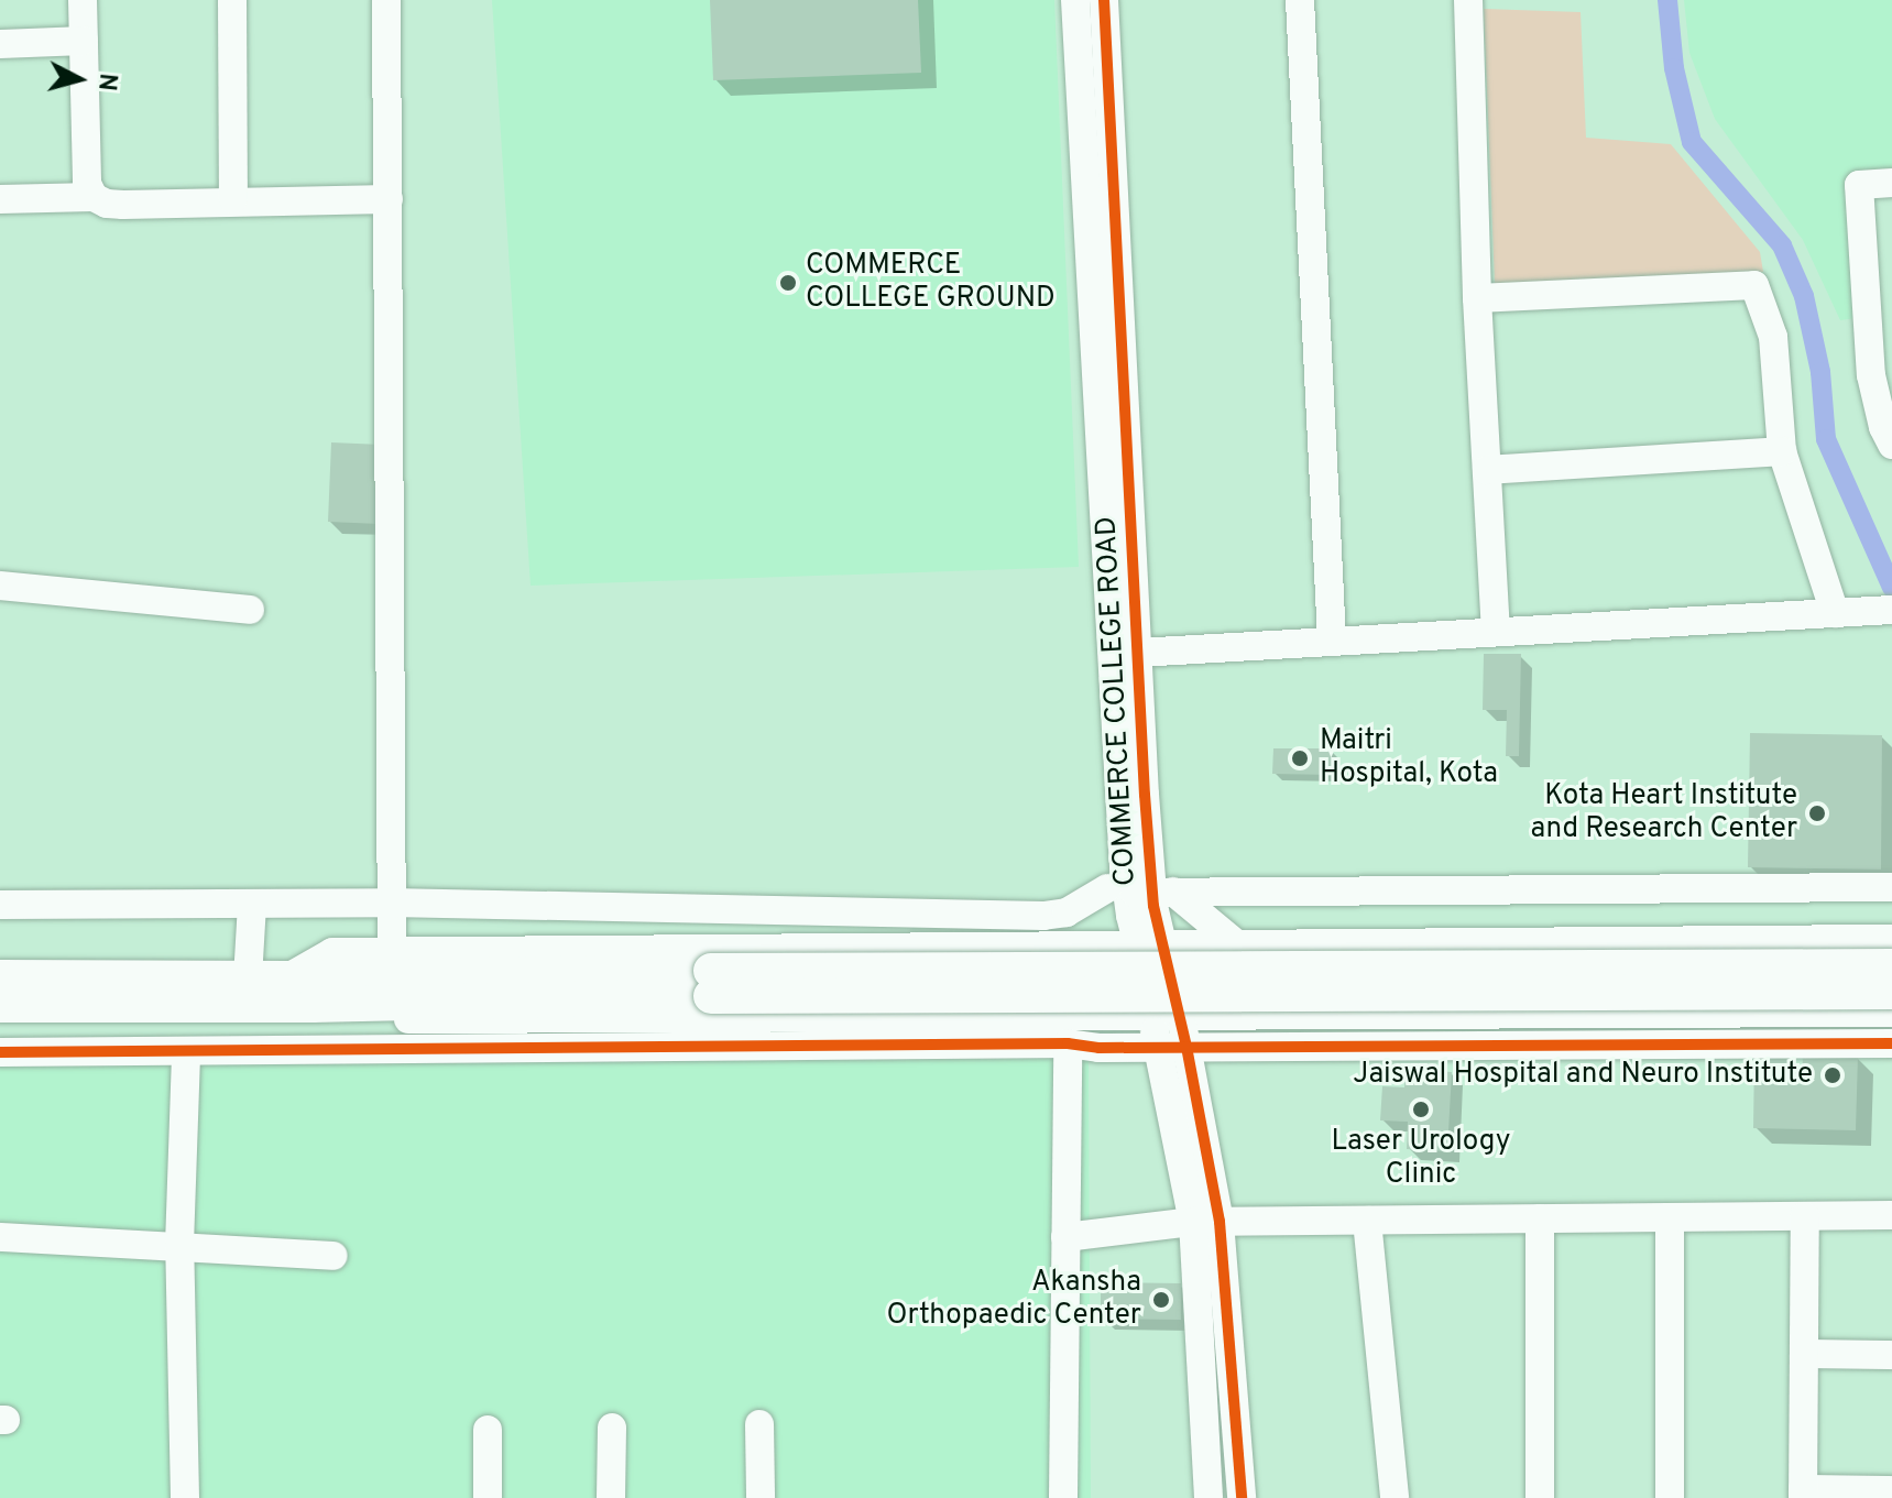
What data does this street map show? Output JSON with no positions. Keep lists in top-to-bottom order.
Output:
{
  "streets": {
    "street": ["COMMERCE COLLEGE ROAD"]
  },
  "places": [
    "COMMERCE COLLEGE GROUND",
    "Maitri Hospital, Kota",
    "Kota Heart Institute and Research Center",
    "Jaiswal Hospital and Neuro Institute",
    "Laser Urology Clinic",
    "Akansha Orthopaedic Center"
  ],
  "north": "right"
}
